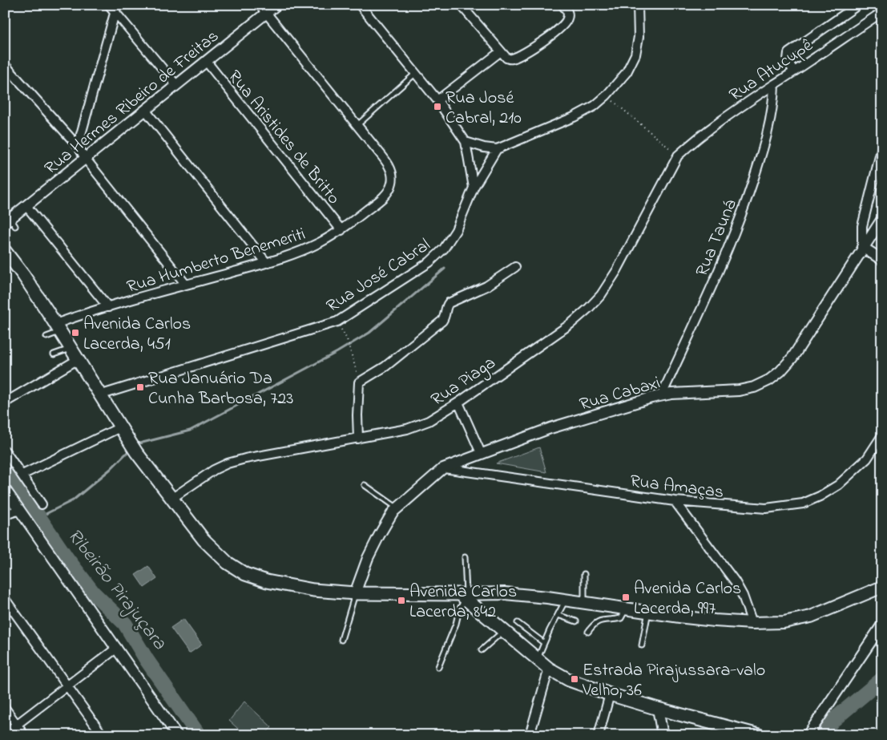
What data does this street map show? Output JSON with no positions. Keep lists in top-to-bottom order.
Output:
{
  "streets": {
    "street": [
      "Rua Atucupê",
      "Rua Hermes Ribeiro de Freitas",
      "Rua Aristides de Britto",
      "Rua Tauná",
      "Rua Humberto Benemeriti",
      "Rua José Cabral",
      "Rua Piaga",
      "Rua Cabaxi",
      "Rua Amaças"
    ]
  },
  "crossings": [
    ["Rua Atucupê", "Rua Tauná"],
    ["Rua Atucupê", "Rua Piaga"],
    ["Rua Hermes Ribeiro de Freitas", "Rua Aristides de Britto"],
    ["Rua Hermes Ribeiro de Freitas", "Rua Humberto Benemeriti"],
    ["Rua Aristides de Britto", "Rua Humberto Benemeriti"],
    ["Rua Tauná", "Rua Cabaxi"],
    ["Rua Cabaxi", "Rua Amaças"]
  ],
  "water": ["Ribeirão Pirajuçara"],
  "places": {
    "transit": [
      "Rua José Cabral, 210",
      "Avenida Carlos Lacerda, 451",
      "Rua Januário Da Cunha Barbosa, 723",
      "Avenida Carlos Lacerda, 997",
      "Avenida Carlos Lacerda, 842",
      "Estrada Pirajussara-valo Velho, 36"
    ]
  }
}
